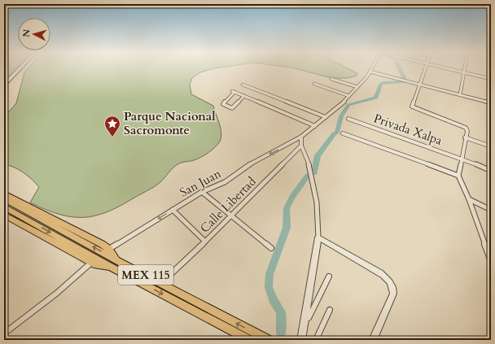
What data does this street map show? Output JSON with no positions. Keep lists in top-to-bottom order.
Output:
{
  "streets": {
    "main road": ["MEX 115"],
    "street": ["Privada Xalpa", "San Juan", "Calle Libertad"]
  },
  "crossings": [
    ["Calle Libertad", "MEX 115"]
  ],
  "one_way": ["San Juan"],
  "places": {
    "place": ["Parque Nacional Sacromonte"]
  },
  "north": "left"
}
